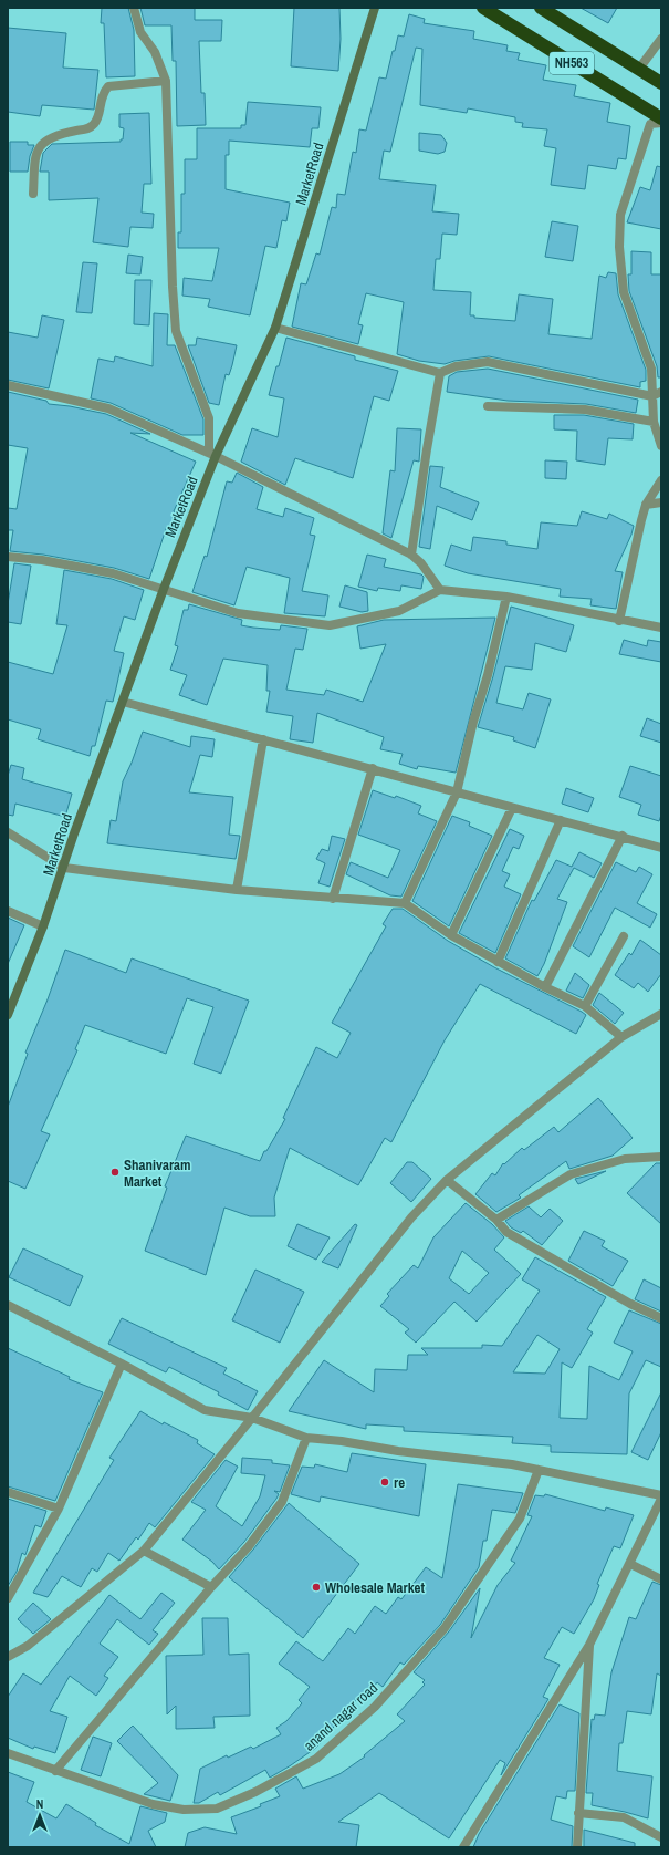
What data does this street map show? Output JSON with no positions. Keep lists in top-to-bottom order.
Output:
{
  "streets": {
    "highway": ["NH563"],
    "street": ["MarketRoad", "anand nagar road"]
  },
  "places": ["Shanivaram Market", "re", "Wholesale Market"],
  "north": "top"
}
